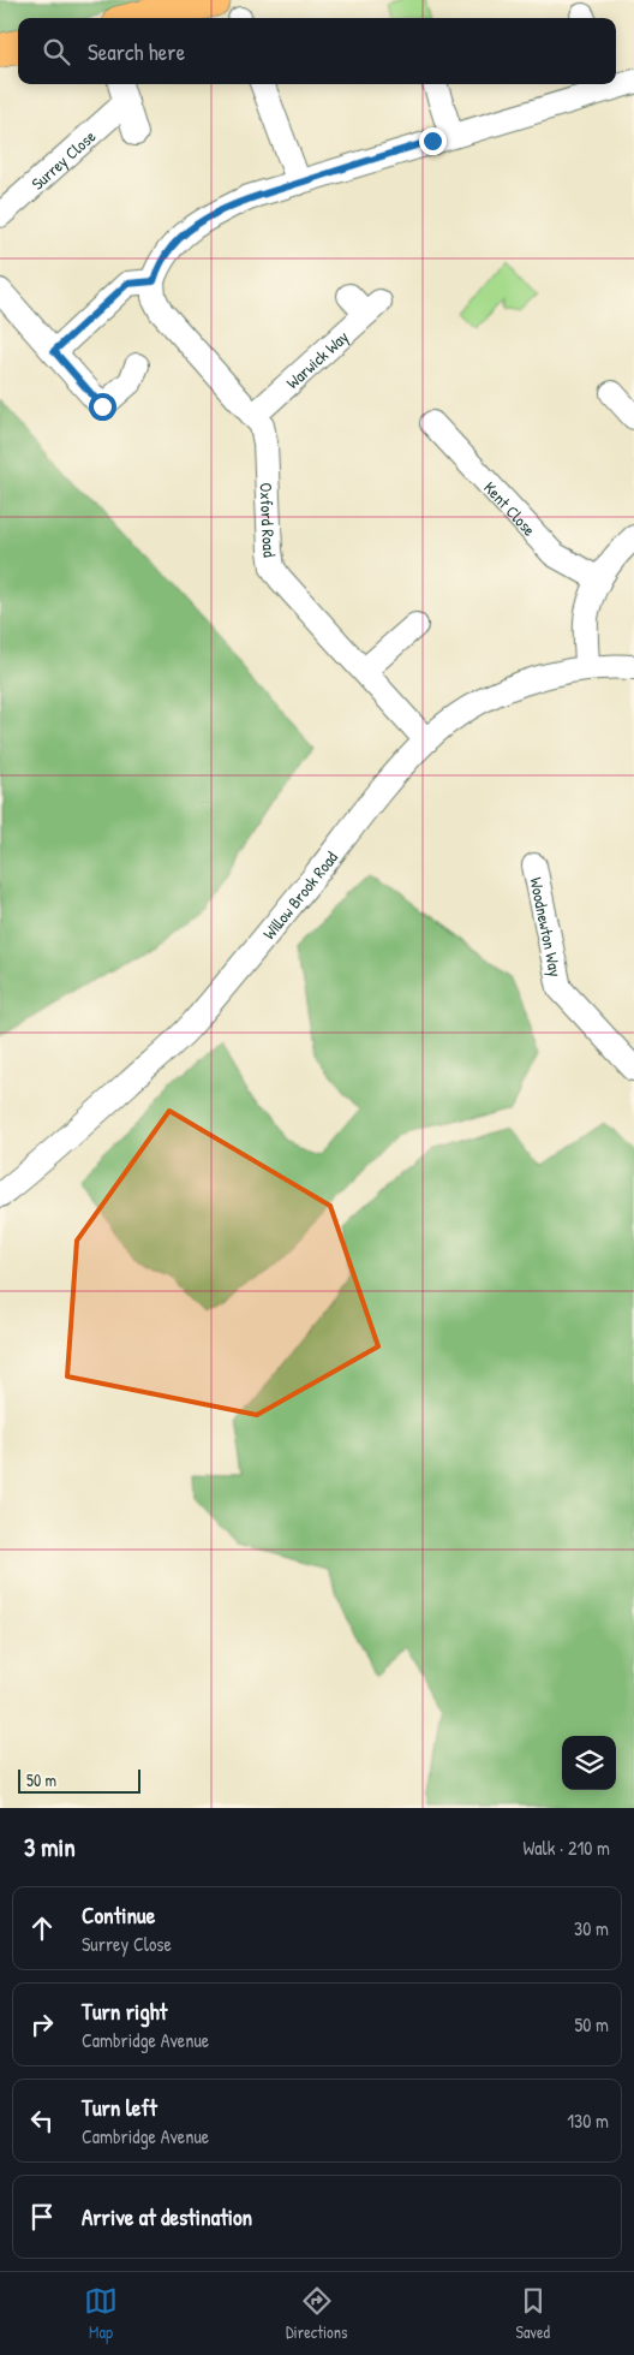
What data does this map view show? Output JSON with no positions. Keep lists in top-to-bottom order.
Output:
{
  "streets": {
    "street": [
      "Surrey Close",
      "Warwick Way",
      "Kent Close",
      "Oxford Road",
      "Willow Brook Road",
      "Woodnewton Way"
    ]
  },
  "crossings": [
    ["Warwick Way", "Oxford Road"],
    ["Oxford Road", "Willow Brook Road"]
  ],
  "scale_bar": "50 m",
  "page": {
    "search": "Search here",
    "scale": "50 m",
    "heading": ["3 min", "Walk · 210 m"],
    "list": [
      ["Continue", "Surrey Close", "30 m"],
      ["Turn right", "Cambridge Avenue", "50 m"],
      ["Turn left", "Cambridge Avenue", "130 m"],
      "Arrive at destination"
    ],
    "nav": ["Map", "Directions", "Saved"]
  }
}
